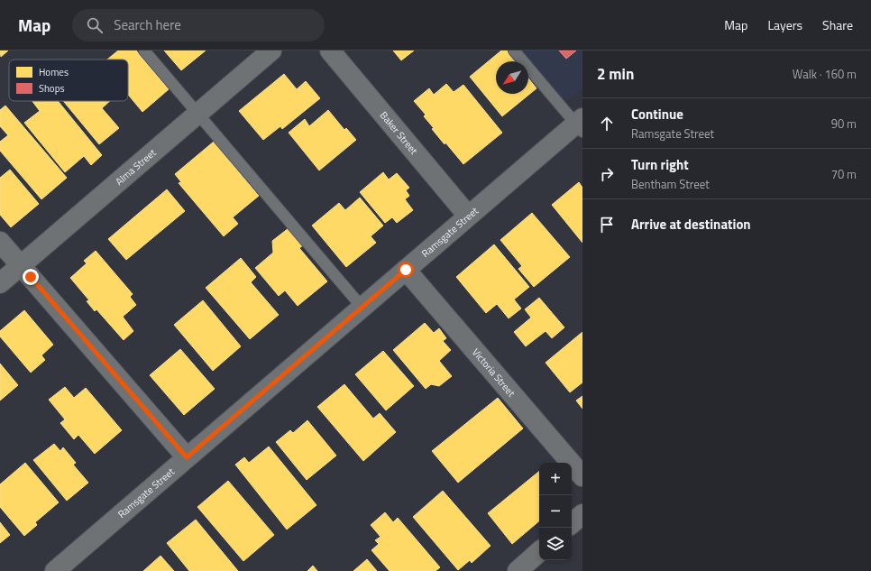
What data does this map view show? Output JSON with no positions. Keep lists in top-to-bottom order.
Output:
{
  "streets": {
    "street": [
      "Baker Street",
      "Alma Street",
      "Ramsgate Street",
      "Victoria Street"
    ]
  },
  "crossings": [
    ["Baker Street", "Ramsgate Street"],
    ["Ramsgate Street", "Victoria Street"]
  ],
  "legend": ["Homes", "Shops"],
  "north": "bottom left",
  "page": {
    "header": "Map",
    "search": "Search here",
    "nav": ["Map", "Layers", "Share"],
    "heading": ["2 min", "Walk · 160 m"],
    "list": [
      ["Continue", "Ramsgate Street", "90 m"],
      ["Turn right", "Bentham Street", "70 m"],
      "Arrive at destination"
    ],
    "map_buttons": ["+", "−"]
  }
}
